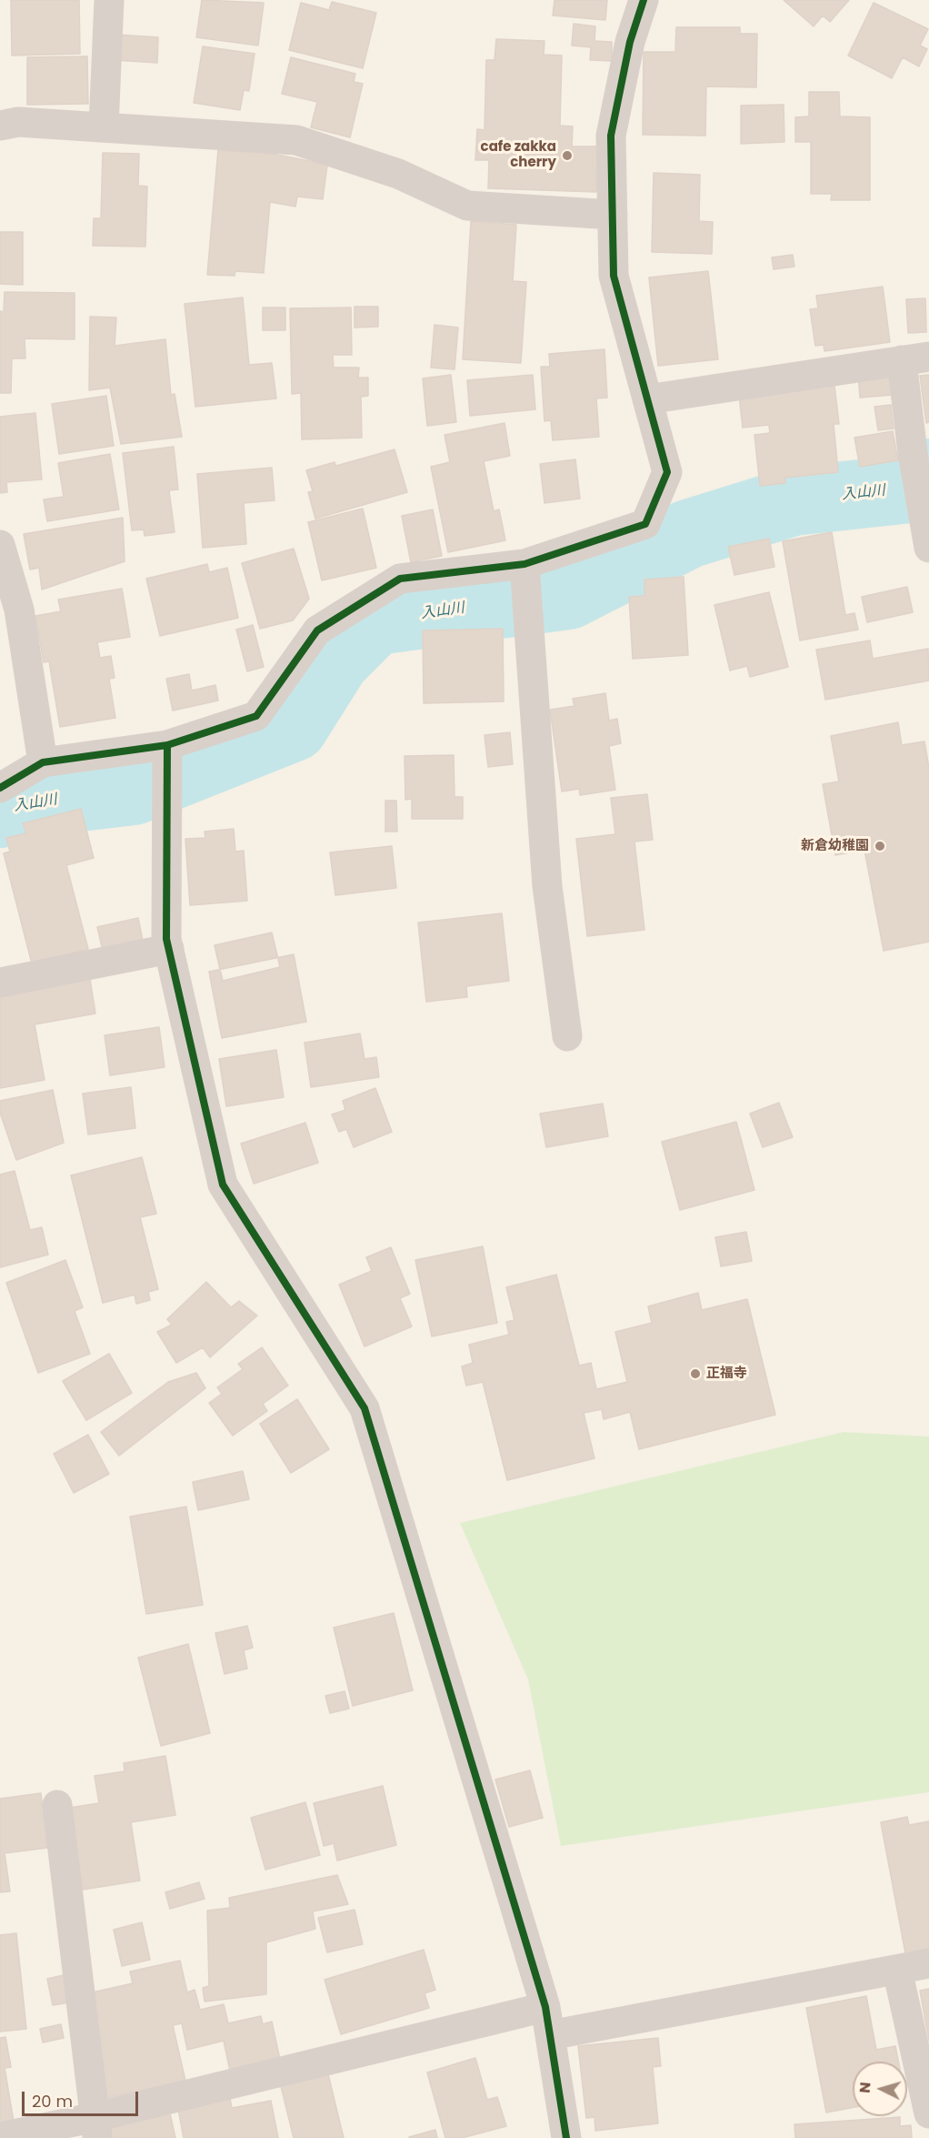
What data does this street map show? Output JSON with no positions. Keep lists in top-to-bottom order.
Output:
{
  "water": ["入山川"],
  "places": ["cafe zakka cherry", "新倉幼稚園", "正福寺"],
  "scale_bar": "20 m",
  "north": "left"
}
